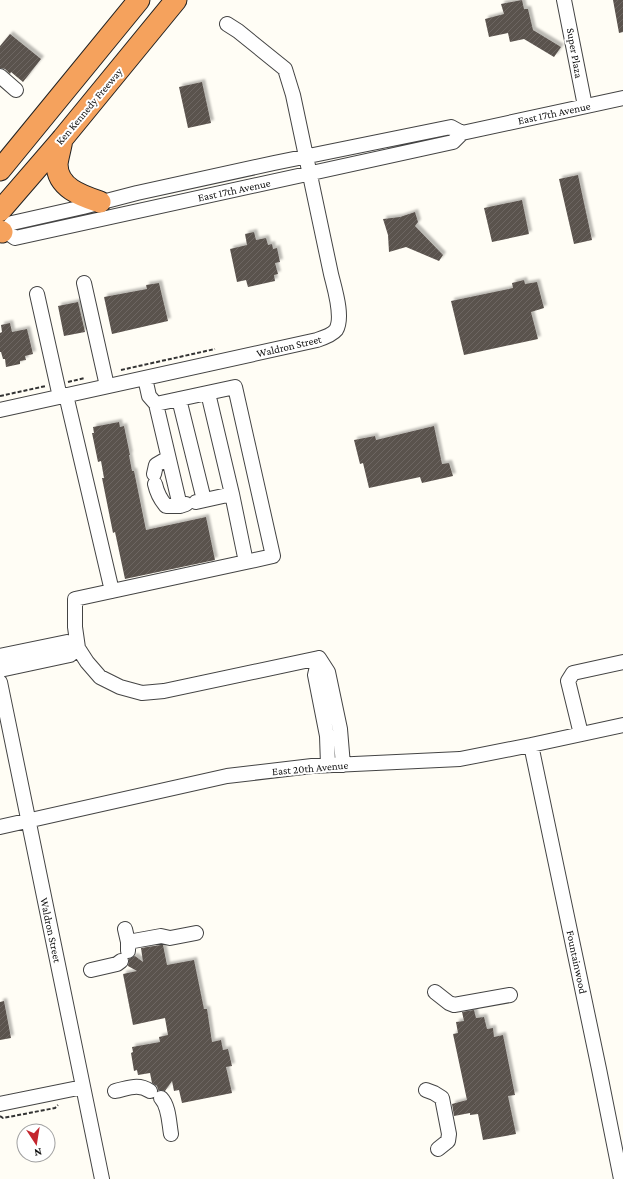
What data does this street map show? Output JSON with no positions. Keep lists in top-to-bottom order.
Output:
{
  "streets": {
    "highway": ["Ken Kennedy Freeway"],
    "street": [
      "Super Plaza",
      "East 17th Avenue",
      "Waldron Street",
      "East 20th Avenue",
      "Fountainwood"
    ]
  },
  "crossings": [
    ["Super Plaza", "East 17th Avenue"],
    ["East 17th Avenue", "Waldron Street"],
    ["Waldron Street", "East 20th Avenue"],
    ["East 20th Avenue", "Fountainwood"]
  ],
  "north": "bottom"
}
